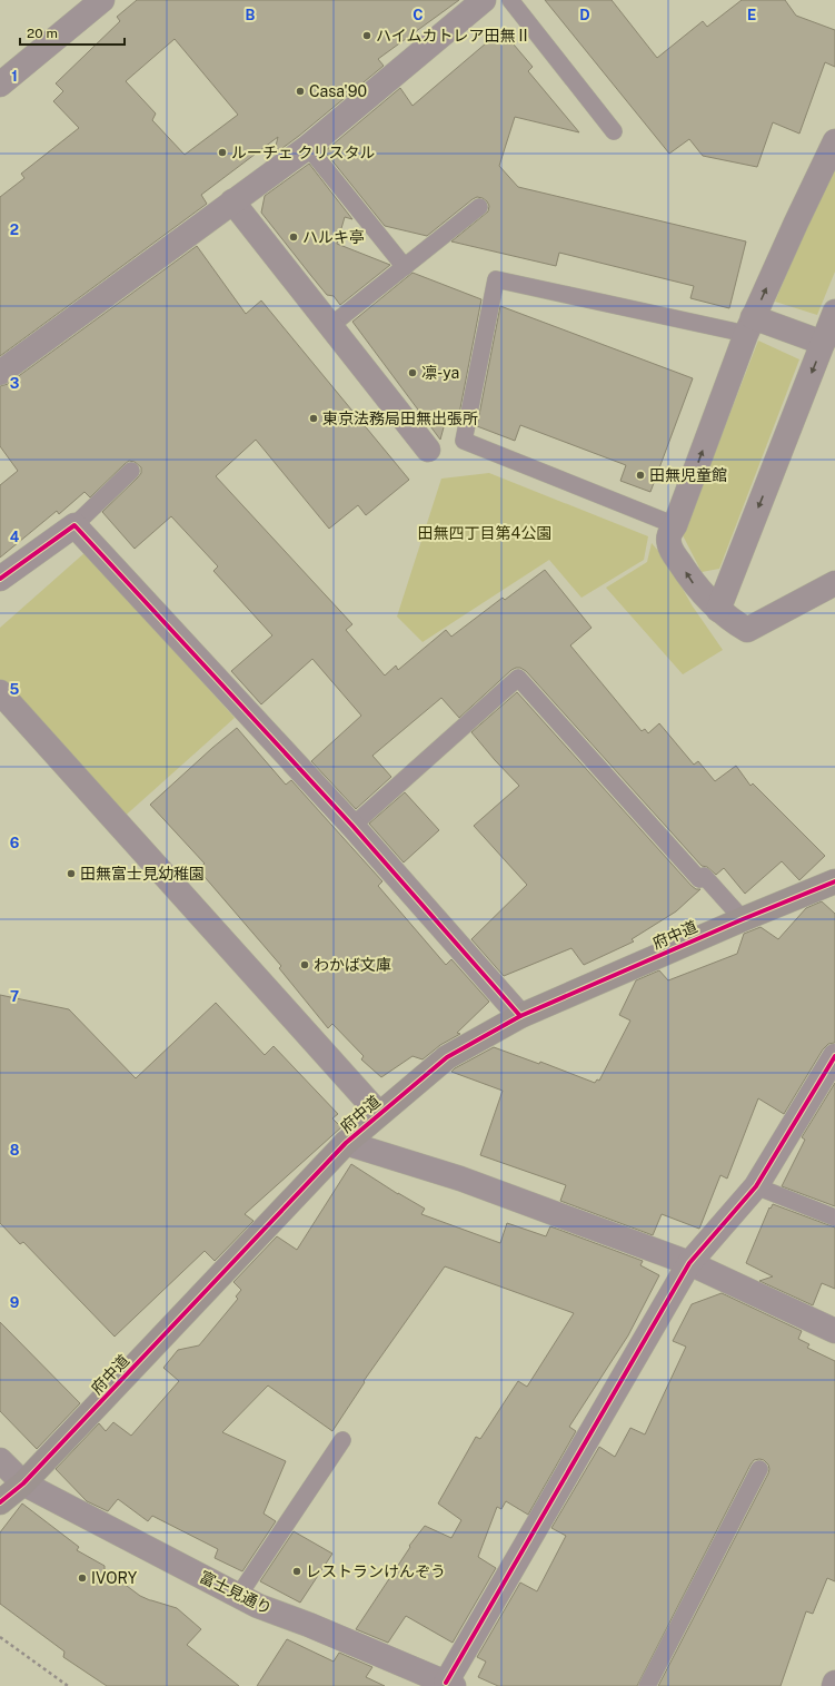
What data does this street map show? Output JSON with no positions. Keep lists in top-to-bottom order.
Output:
{
  "streets": {
    "street": ["府中道", "富士見通り"]
  },
  "crossings": [
    ["府中道", "富士見通り"]
  ],
  "parks": ["田無四丁目第4公園"],
  "places": [
    "ハイムカトレア田無Ⅱ",
    "Casa'90",
    "ルーチェ クリスタル",
    "ハルキ亭",
    "凛-ya",
    "東京法務局田無出張所",
    "田無児童館",
    "田無富士見幼稚園",
    "わかば文庫",
    "レストランけんぞう",
    "IVORY"
  ],
  "scale_bar": "20 m",
  "grid": {
    "columns": [
      "B",
      "C",
      "D",
      "E"
    ],
    "rows": [
      "1",
      "2",
      "3",
      "4",
      "5",
      "6",
      "7",
      "8",
      "9"
    ]
  }
}
